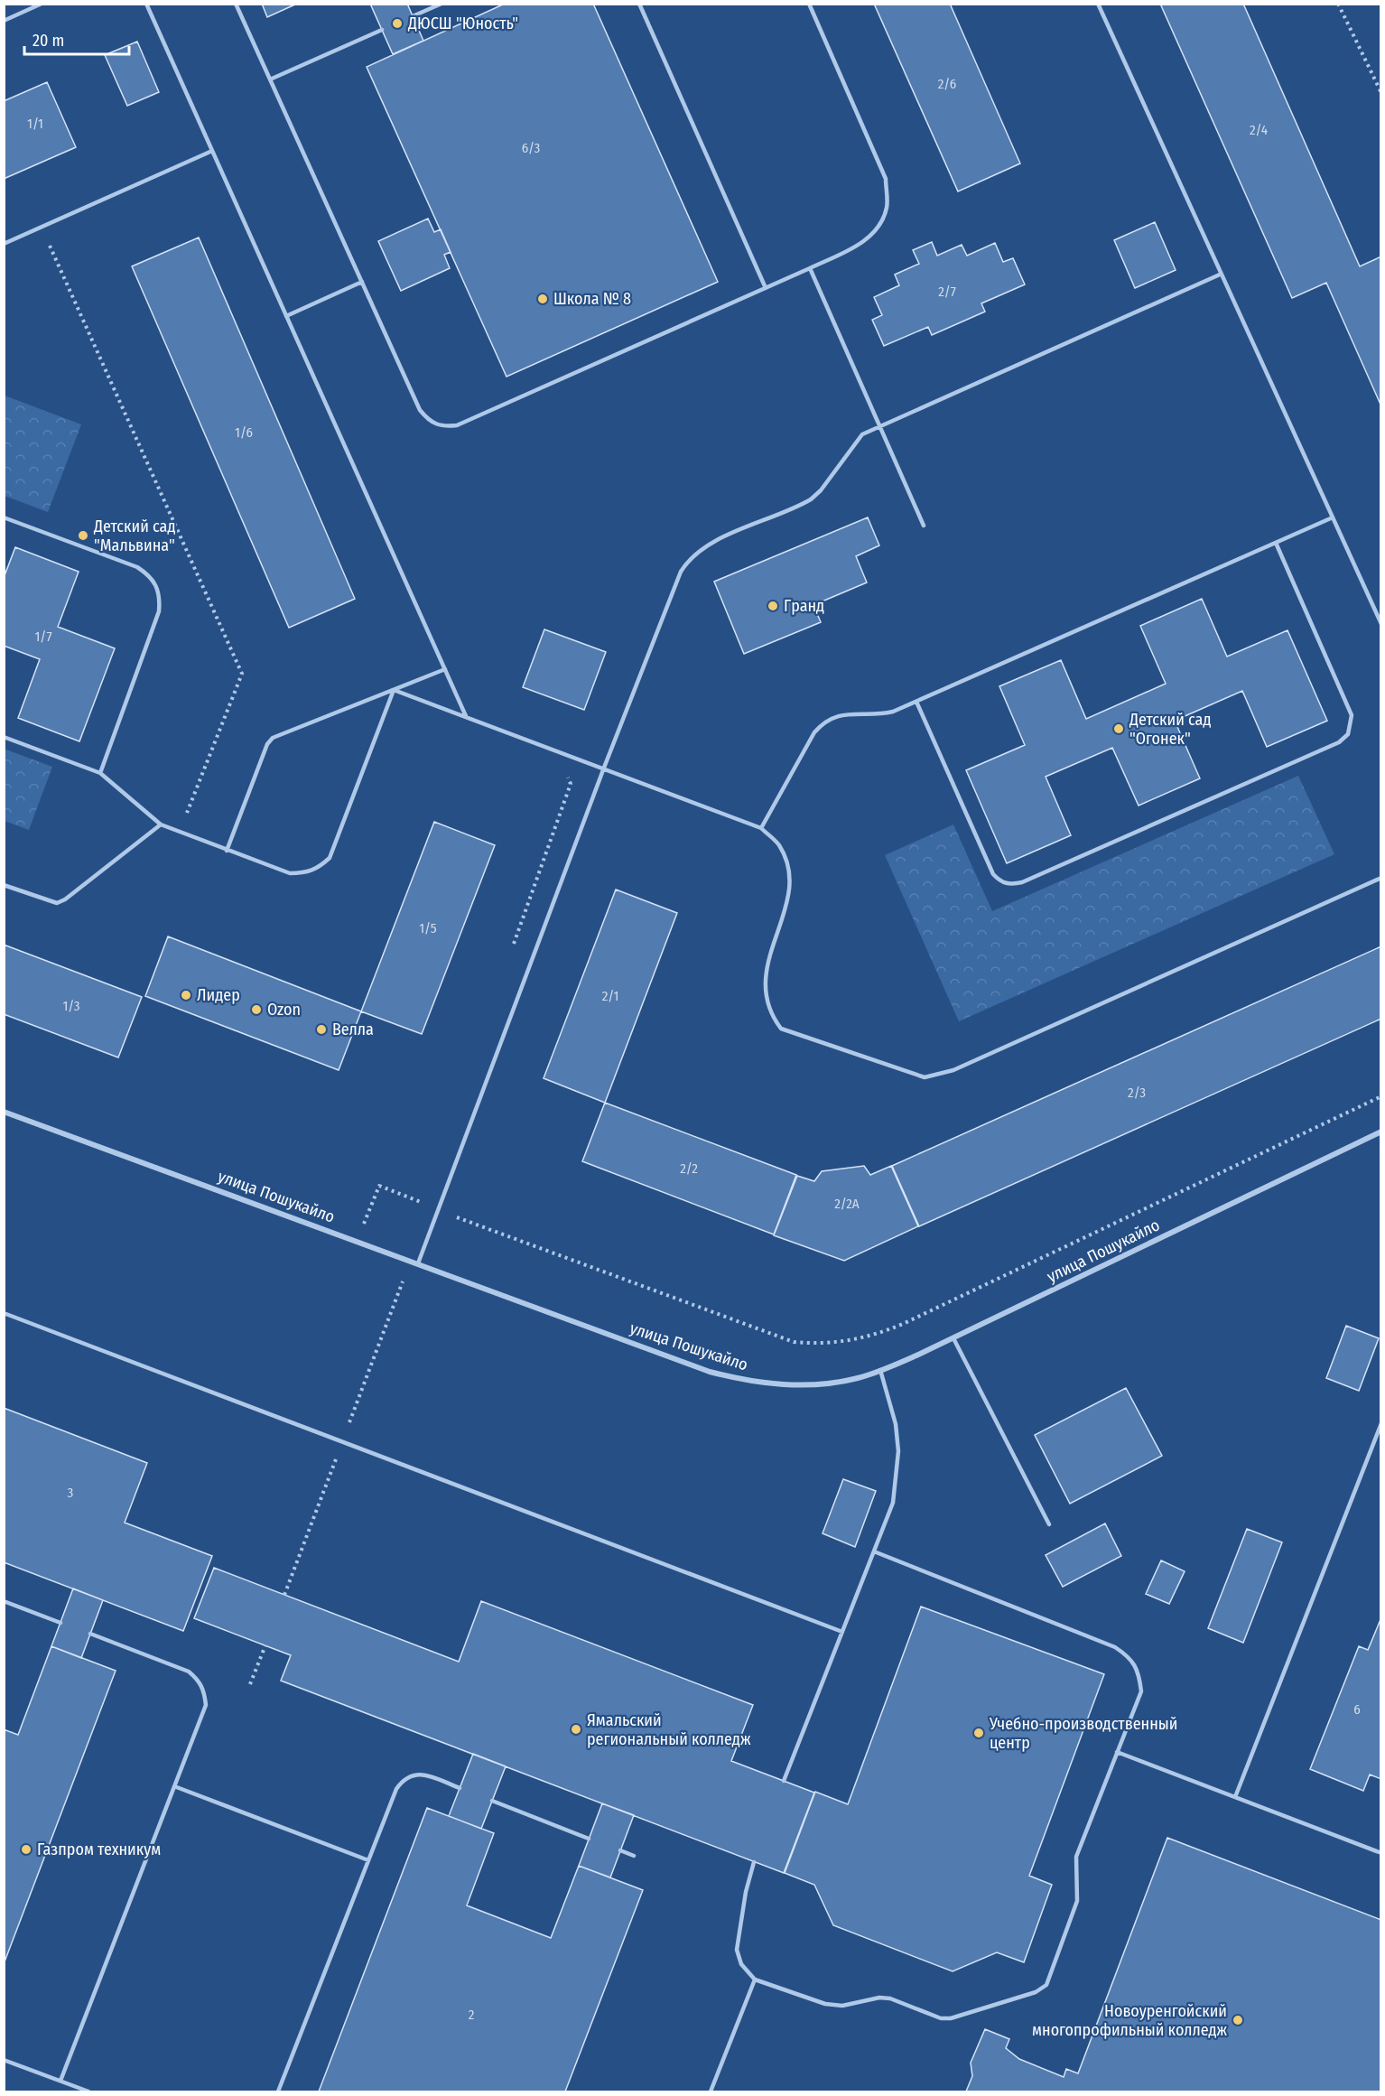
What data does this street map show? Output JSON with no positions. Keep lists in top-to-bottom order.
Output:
{
  "streets": {
    "street": ["улица Пошукайло"]
  },
  "places": [
    "ДЮСШ \"Юность\"",
    "Школа № 8",
    "Детский сад \"Мальвина\"",
    "Гранд",
    "Детский сад \"Огонек\"",
    "Лидер",
    "Ozon",
    "Велла",
    "Ямальский региональный колледж",
    "Учебно-производственный центр",
    "Газпром техникум",
    "Новоуренгойский многопрофильный колледж"
  ],
  "house_numbers": [
    "2/6",
    "1/1",
    "2/4",
    "6/3",
    "2/7",
    "1/6",
    "1/7",
    "1/5",
    "2/1",
    "1/3",
    "2/3",
    "2/2",
    "2/2А",
    "3",
    "6",
    "2"
  ],
  "scale_bar": "20 m"
}
